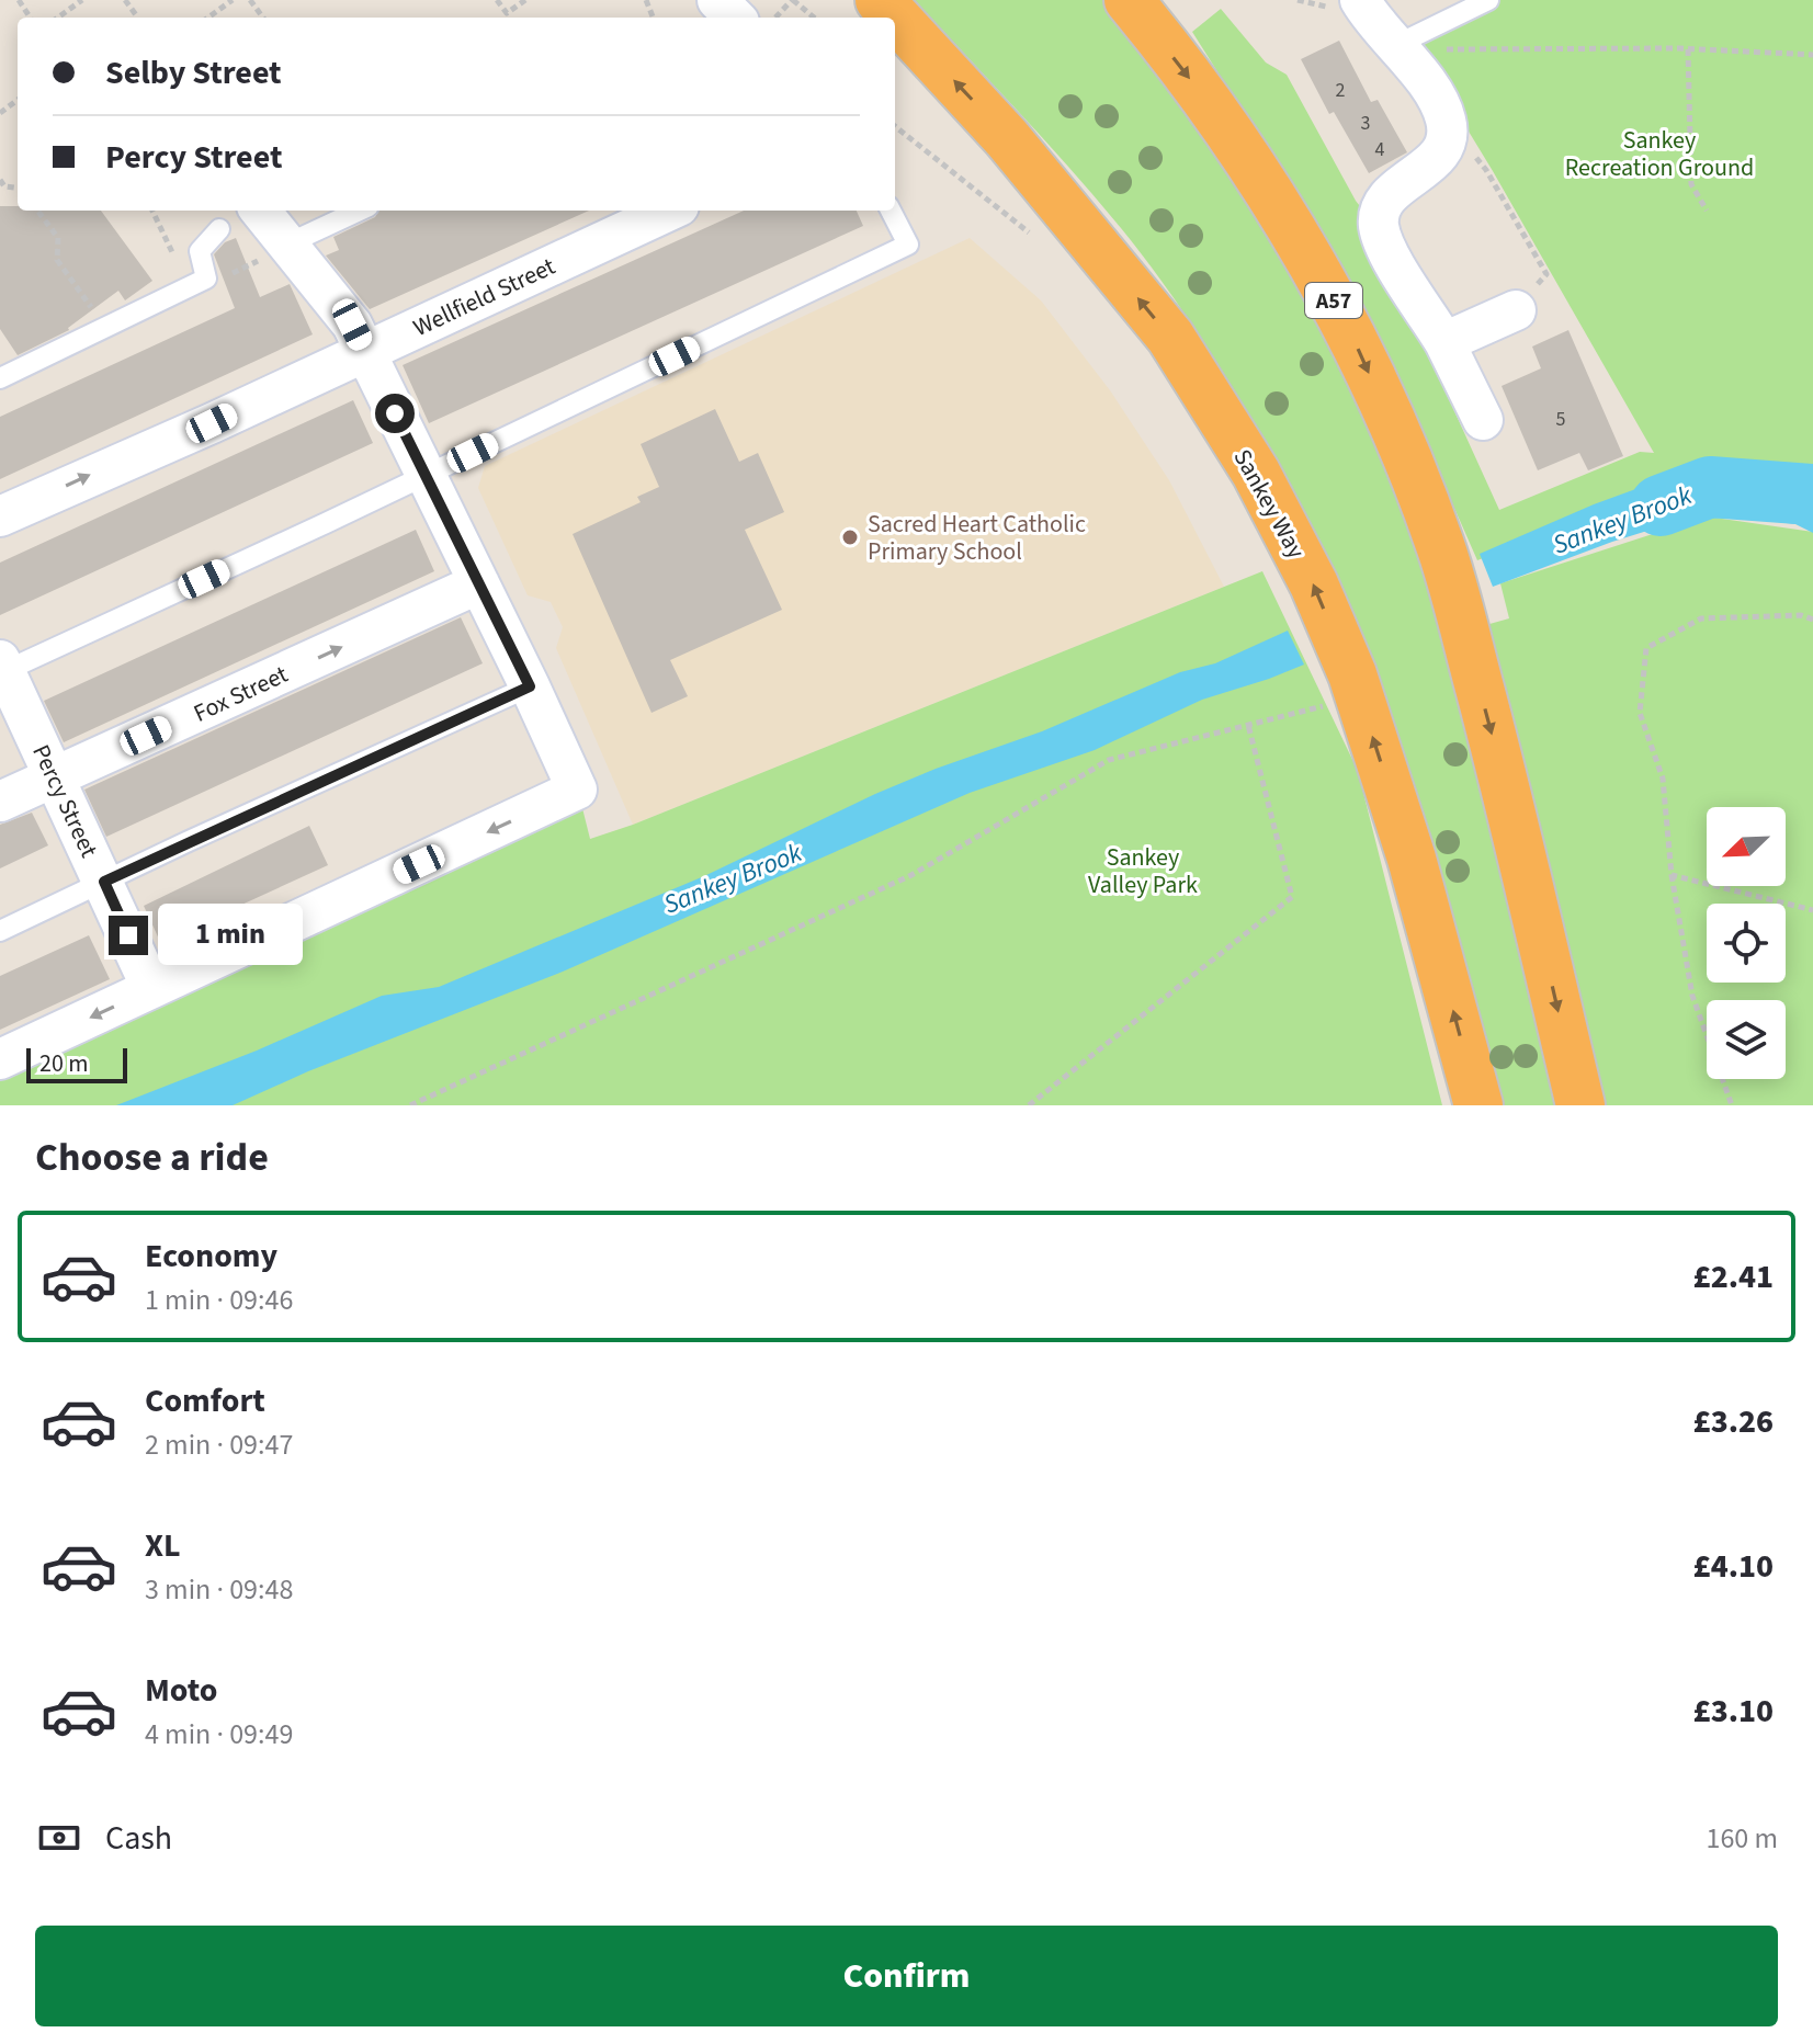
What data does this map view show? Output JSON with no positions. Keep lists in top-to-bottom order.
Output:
{
  "streets": {
    "highway": ["A57", "Sankey Way"],
    "street": ["Wellfield Street", "Fox Street", "Percy Street"]
  },
  "crossings": [
    ["Fox Street", "Percy Street"]
  ],
  "one_way": ["Wellfield Street", "Fox Street"],
  "water": ["Sankey Brook"],
  "parks": ["Sankey Recreation Ground", "Sankey Valley Park"],
  "places": ["Sacred Heart Catholic Primary School"],
  "house_numbers": [
    "2",
    "3",
    "4",
    "5"
  ],
  "scale_bar": "20 m",
  "north": "bottom left",
  "page": {
    "banner": ["Selby Street", "Percy Street"],
    "bubble": "1 min",
    "scale": "20 m",
    "heading": "Choose a ride",
    "list": [
      {
        "name": "Economy",
        "note": "1 min · 09:46",
        "value": "£2.41"
      },
      {
        "name": "Comfort",
        "note": "2 min · 09:47",
        "value": "£3.26"
      },
      {
        "name": "XL",
        "note": "3 min · 09:48",
        "value": "£4.10"
      },
      {
        "name": "Moto",
        "note": "4 min · 09:49",
        "value": "£3.10"
      }
    ],
    "pay": ["Cash", "160 m"],
    "buttons": "Confirm"
  }
}
